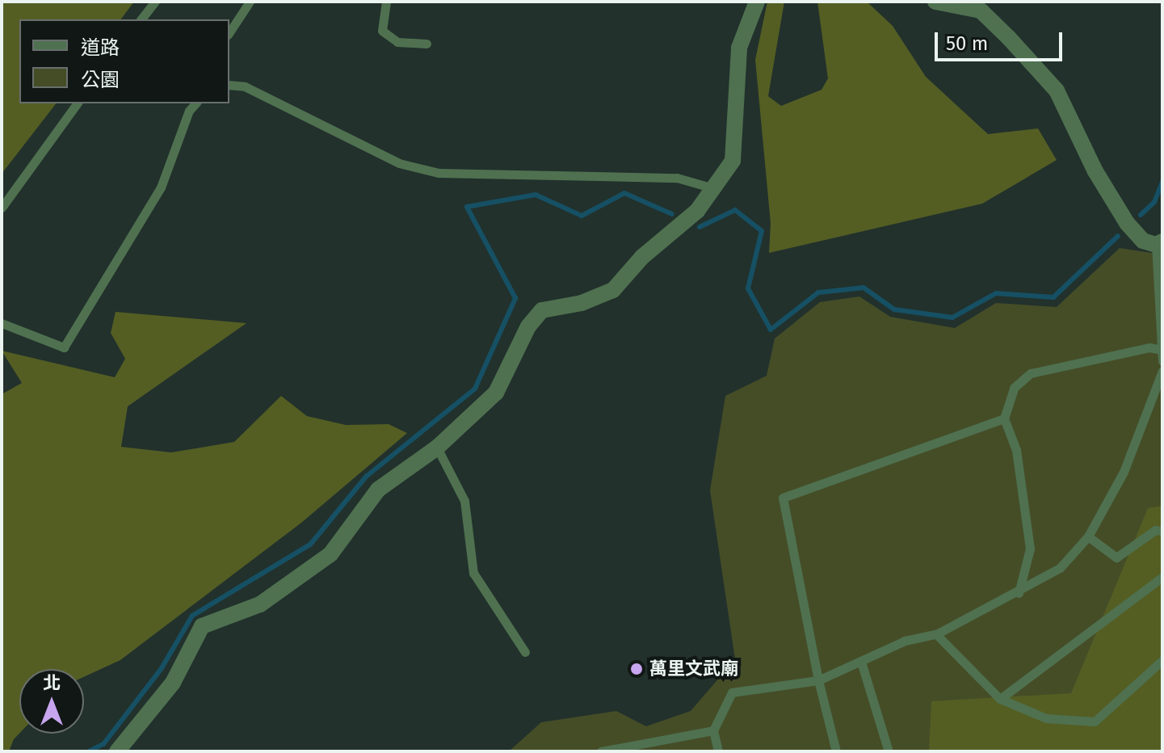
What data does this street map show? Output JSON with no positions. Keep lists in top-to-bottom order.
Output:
{
  "places": ["萬里文武廟"],
  "legend": ["道路", "公園"],
  "scale_bar": "50 m",
  "north": "top"
}
